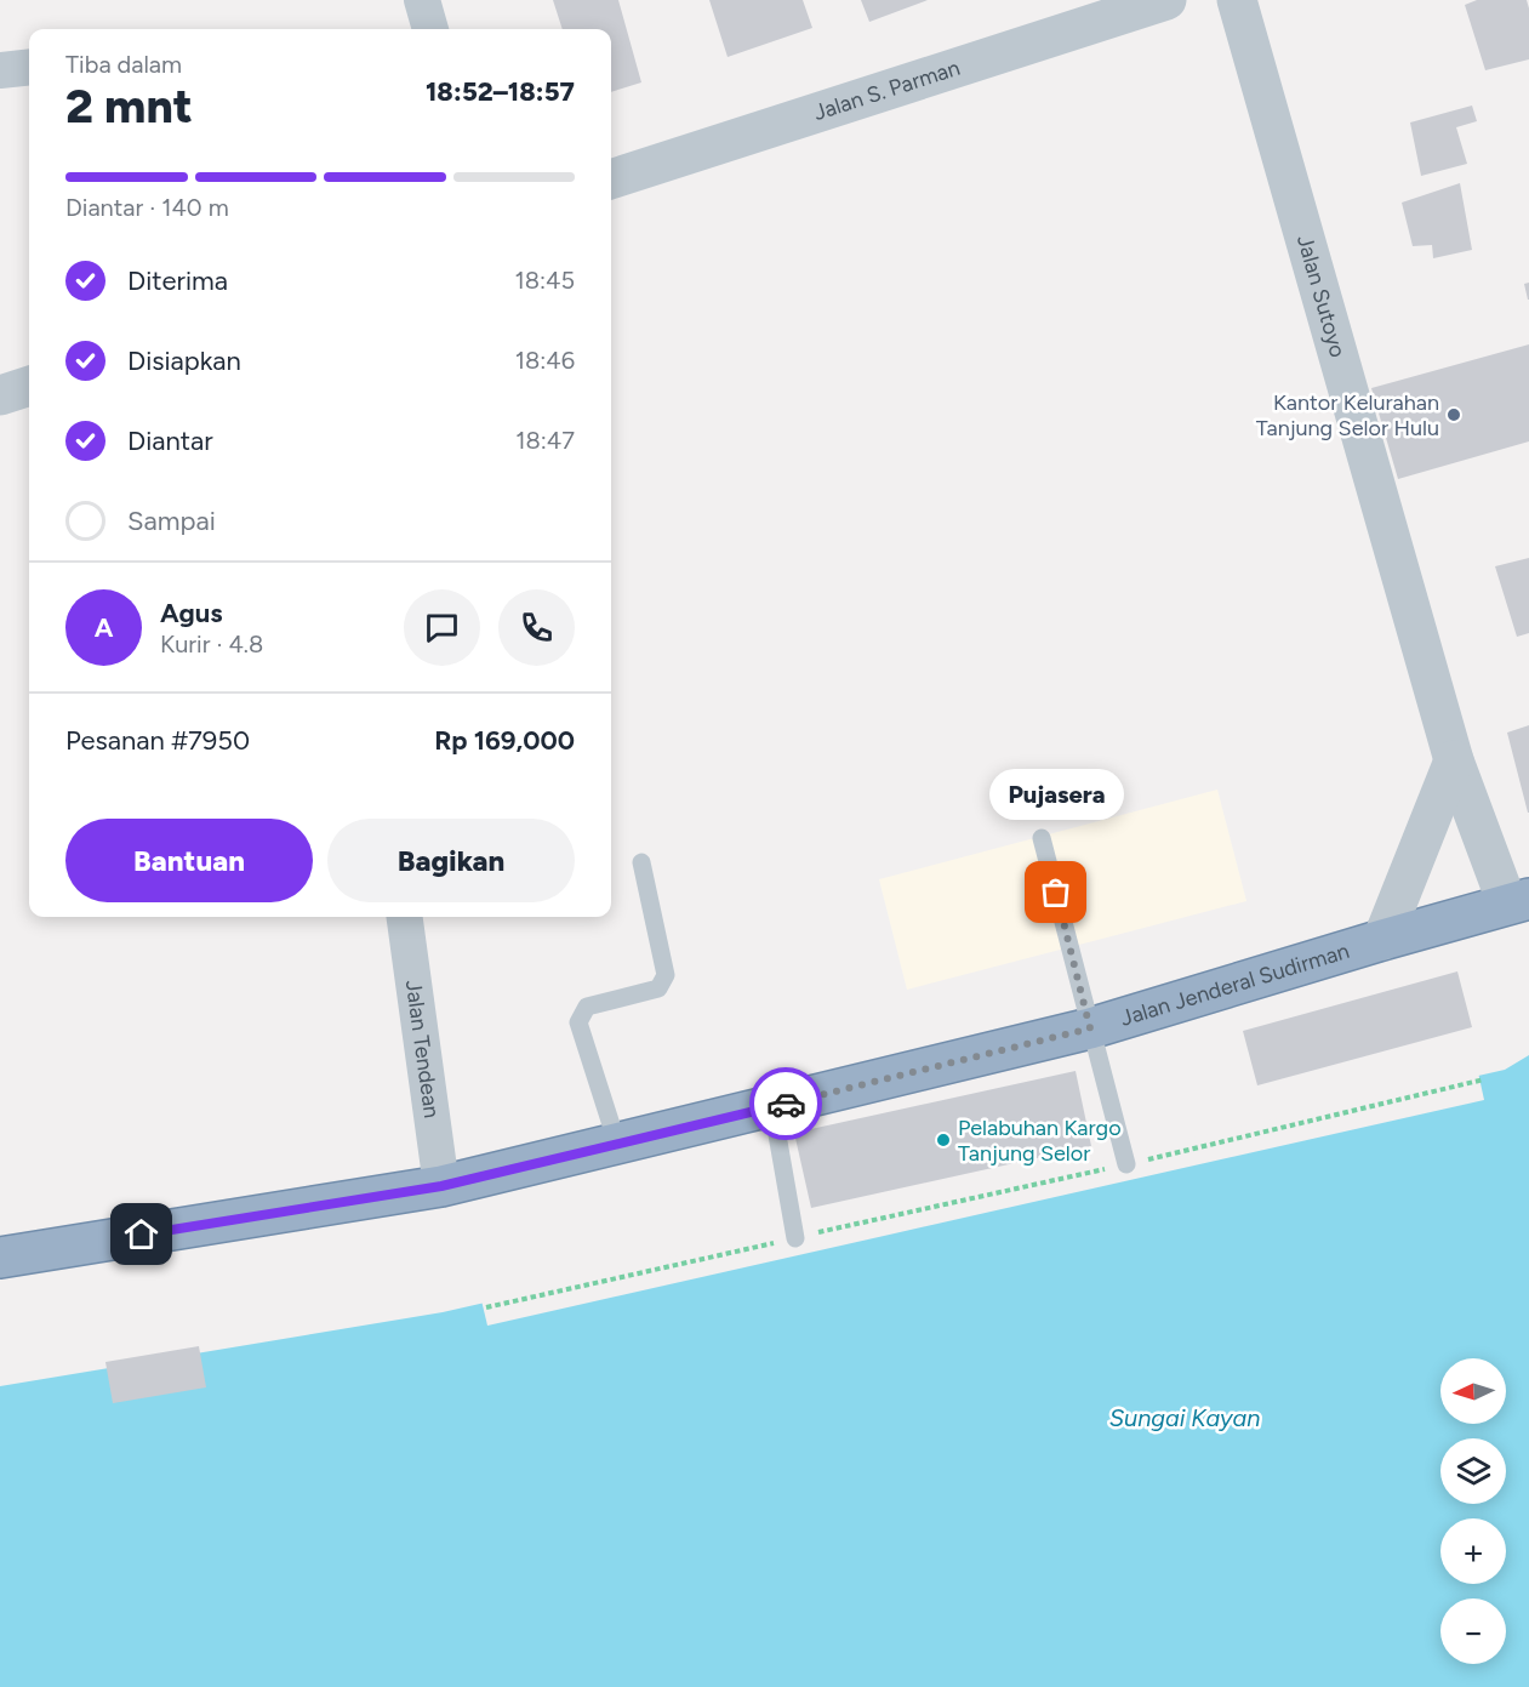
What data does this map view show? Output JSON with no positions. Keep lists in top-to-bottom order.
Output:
{
  "streets": {
    "highway": ["Jalan Jenderal Sudirman"],
    "street": ["Jalan S. Parman", "Jalan Sutoyo", "Jalan Tendean"]
  },
  "crossings": [
    ["Jalan Sutoyo", "Jalan Jenderal Sudirman"],
    ["Jalan Jenderal Sudirman", "Jalan Tendean"]
  ],
  "water": ["Sungai Kayan"],
  "places": ["Kantor Kelurahan Tanjung Selor Hulu", "Pujasera", "Pelabuhan Kargo Tanjung Selor"],
  "north": "left",
  "page": {
    "heading": ["2 mnt", "Tiba dalam", "18:52–18:57"],
    "panel": [
      "Agus",
      "Kurir · 4.8",
      "Pesanan #7950",
      "Rp 169,000"
    ],
    "bar": "Diantar · 140 m",
    "list": [
      ["Diterima", "18:45"],
      ["Disiapkan", "18:46"],
      ["Diantar", "18:47"],
      "Sampai"
    ],
    "round": "A",
    "bubble": "Pujasera",
    "buttons": ["Bantuan", "Bagikan"],
    "map_buttons": ["+", "−"]
  }
}
